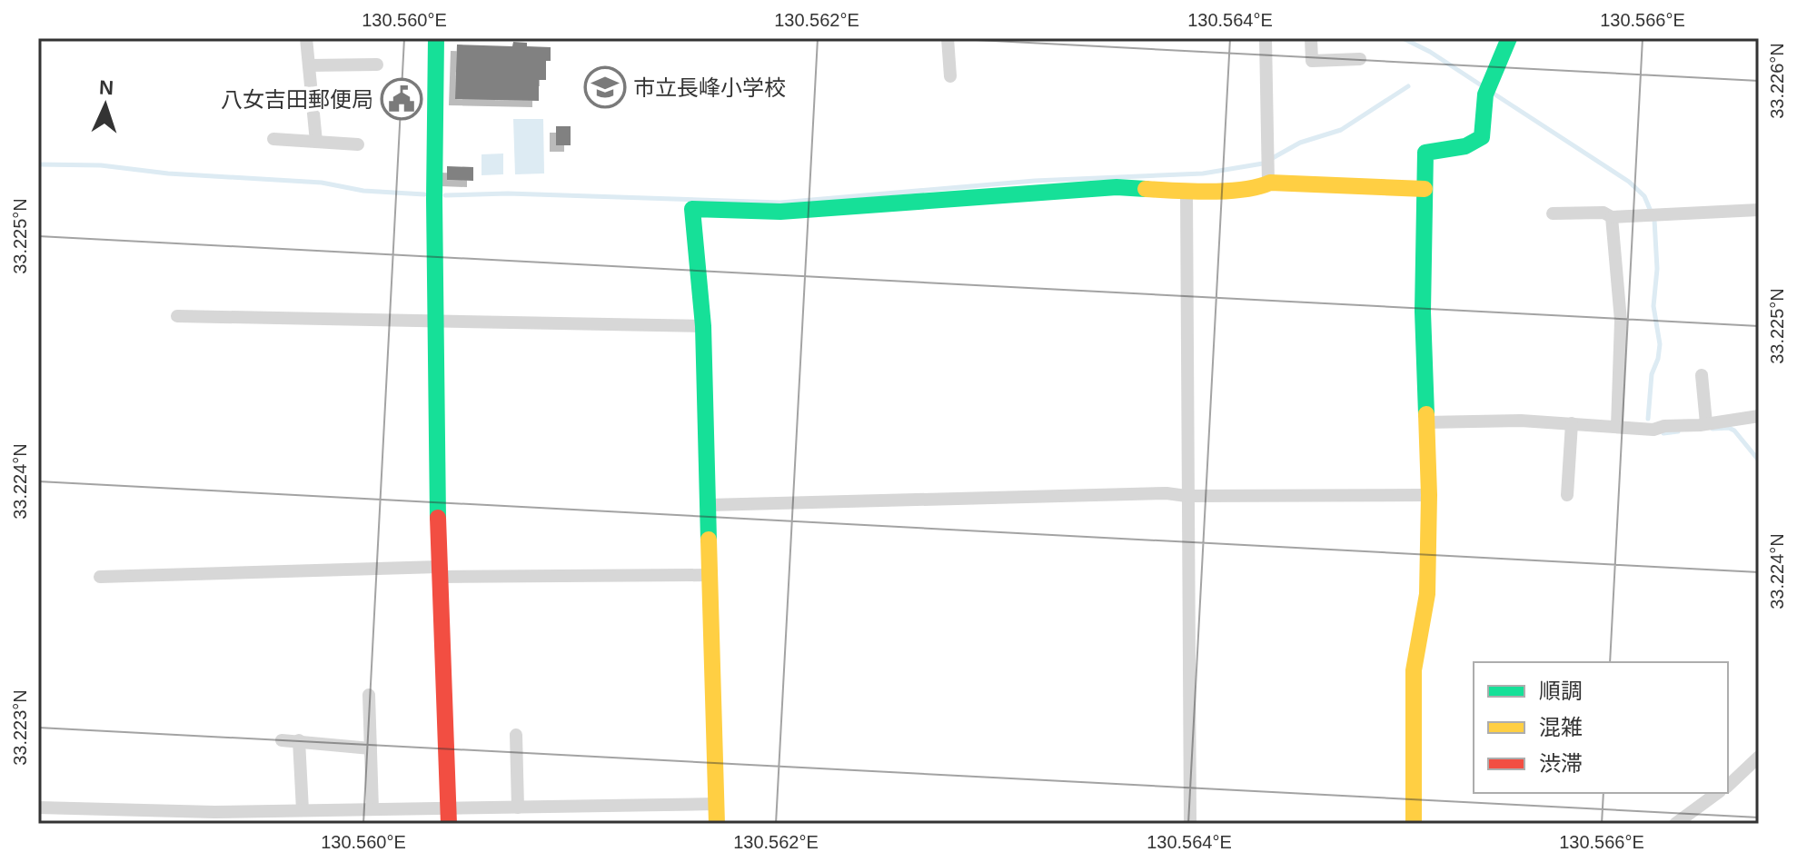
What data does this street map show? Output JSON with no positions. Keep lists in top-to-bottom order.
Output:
{
  "places": {
    "school or university": ["市立長峰小学校"],
    "public building": ["八女吉田郵便局"]
  },
  "legend": ["順調", "混雑", "渋滞"],
  "north": "top",
  "coordinates": [
    "130.560°E",
    "130.562°E",
    "130.564°E",
    "130.566°E",
    "33.226°N",
    "33.225°N",
    "33.224°N",
    "33.223°N"
  ]
}
